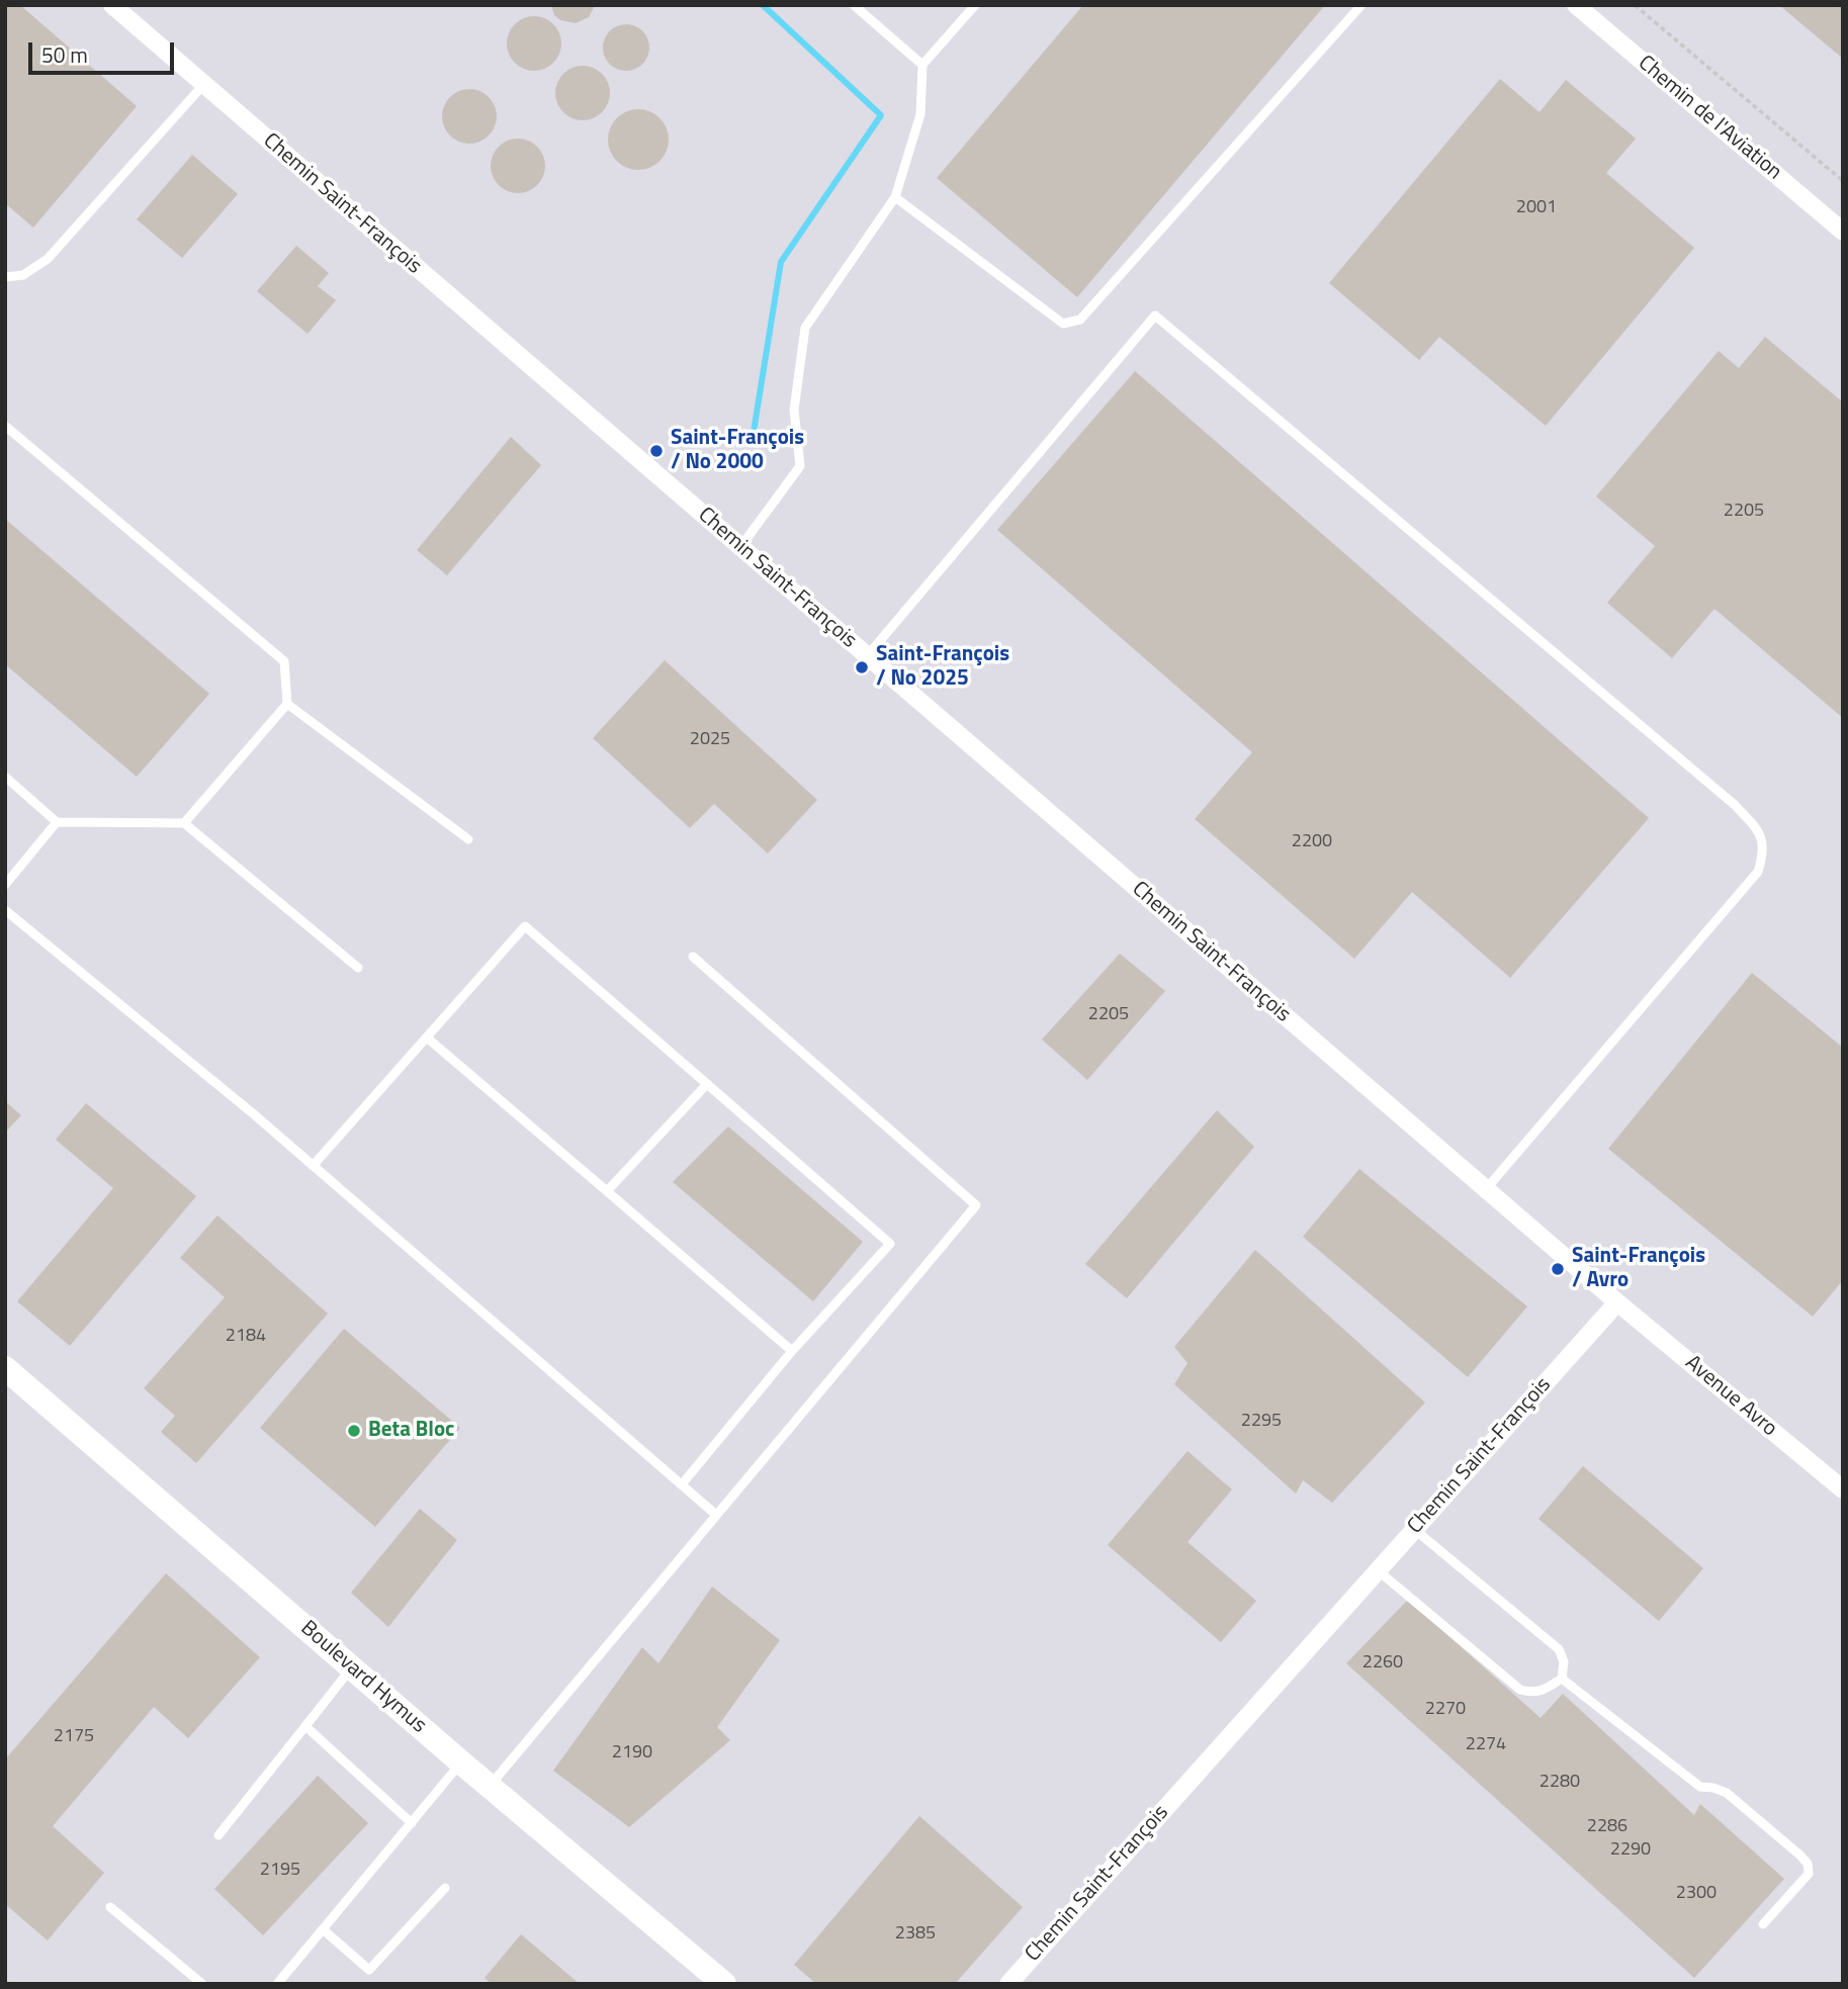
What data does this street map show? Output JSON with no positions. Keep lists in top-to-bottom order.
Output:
{
  "streets": {
    "street": [
      "Chemin de l'Aviation",
      "Chemin Saint-François",
      "Avenue Avro",
      "Boulevard Hymus"
    ]
  },
  "crossings": [
    ["Chemin Saint-François", "Avenue Avro"]
  ],
  "places": [
    "Saint-François / No 2000",
    "Saint-François / No 2025",
    "Saint-François / Avro",
    "Beta Bloc"
  ],
  "house_numbers": [
    "2001",
    "2205",
    "2025",
    "2200",
    "2205",
    "2184",
    "2295",
    "2260",
    "2270",
    "2175",
    "2274",
    "2190",
    "2280",
    "2286",
    "2290",
    "2195",
    "2300",
    "2385"
  ],
  "scale_bar": "50 m"
}
